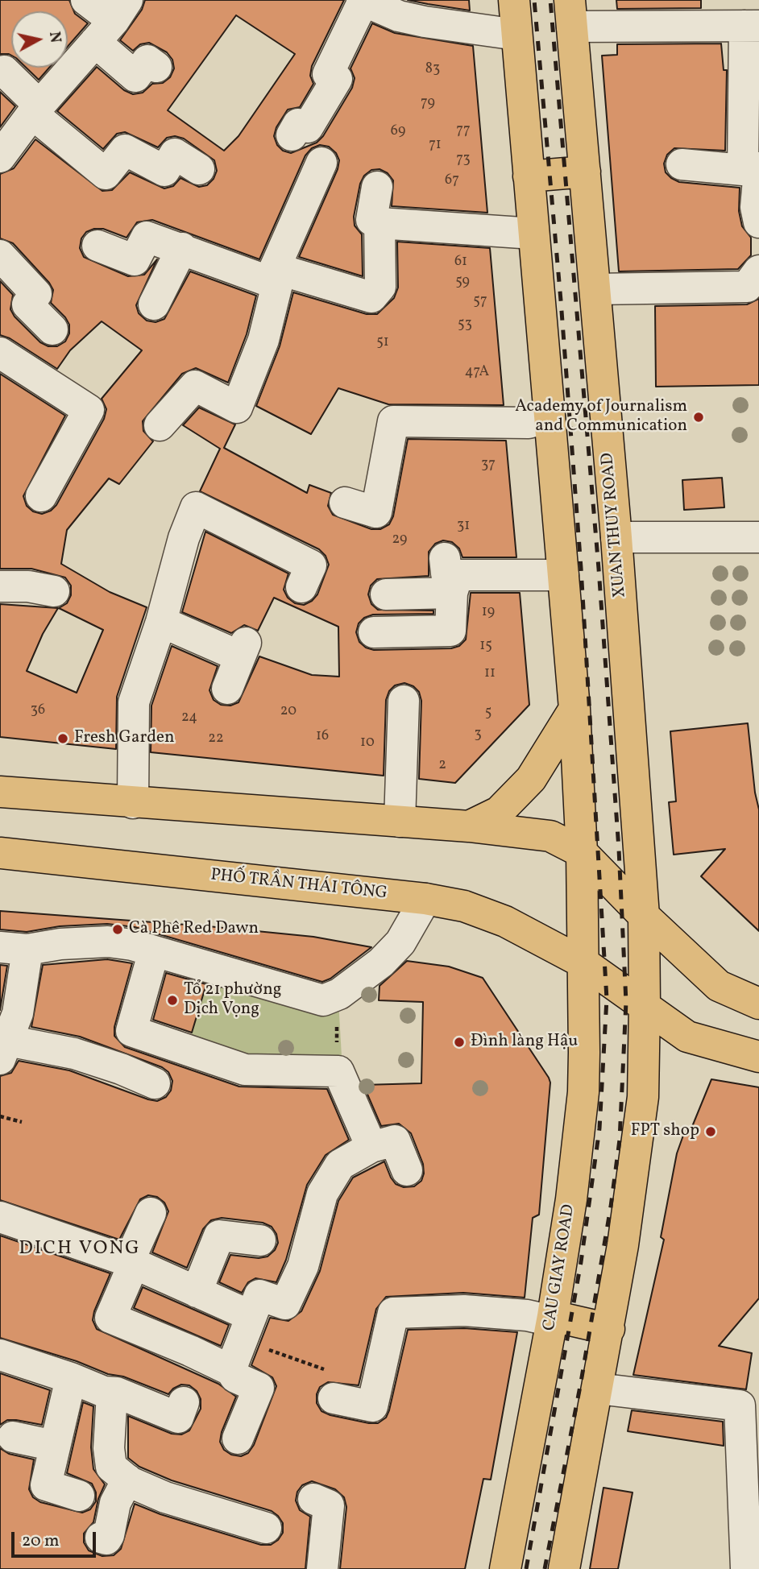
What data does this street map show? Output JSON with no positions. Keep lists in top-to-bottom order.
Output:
{
  "streets": {
    "main road": ["XUAN THUY ROAD", "PHỐ TRẦN THÁI TÔNG", "CAU GIAY ROAD"]
  },
  "crossings": [
    ["XUAN THUY ROAD", "PHỐ TRẦN THÁI TÔNG"],
    ["PHỐ TRẦN THÁI TÔNG", "CAU GIAY ROAD"]
  ],
  "districts": ["DICH VONG"],
  "places": [
    "Academy of Journalism and Communication",
    "Fresh Garden",
    "Cà Phê Red Dawn",
    "Tổ 21 phường Dịch Vọng",
    "Đình làng Hậu",
    "FPT shop"
  ],
  "house_numbers": [
    "83",
    "79",
    "77",
    "69",
    "71",
    "73",
    "67",
    "61",
    "59",
    "57",
    "53",
    "51",
    "47A",
    "37",
    "31",
    "29",
    "19",
    "15",
    "11",
    "36",
    "20",
    "5",
    "24",
    "3",
    "16",
    "22",
    "10",
    "2"
  ],
  "scale_bar": "20 m",
  "north": "right"
}
